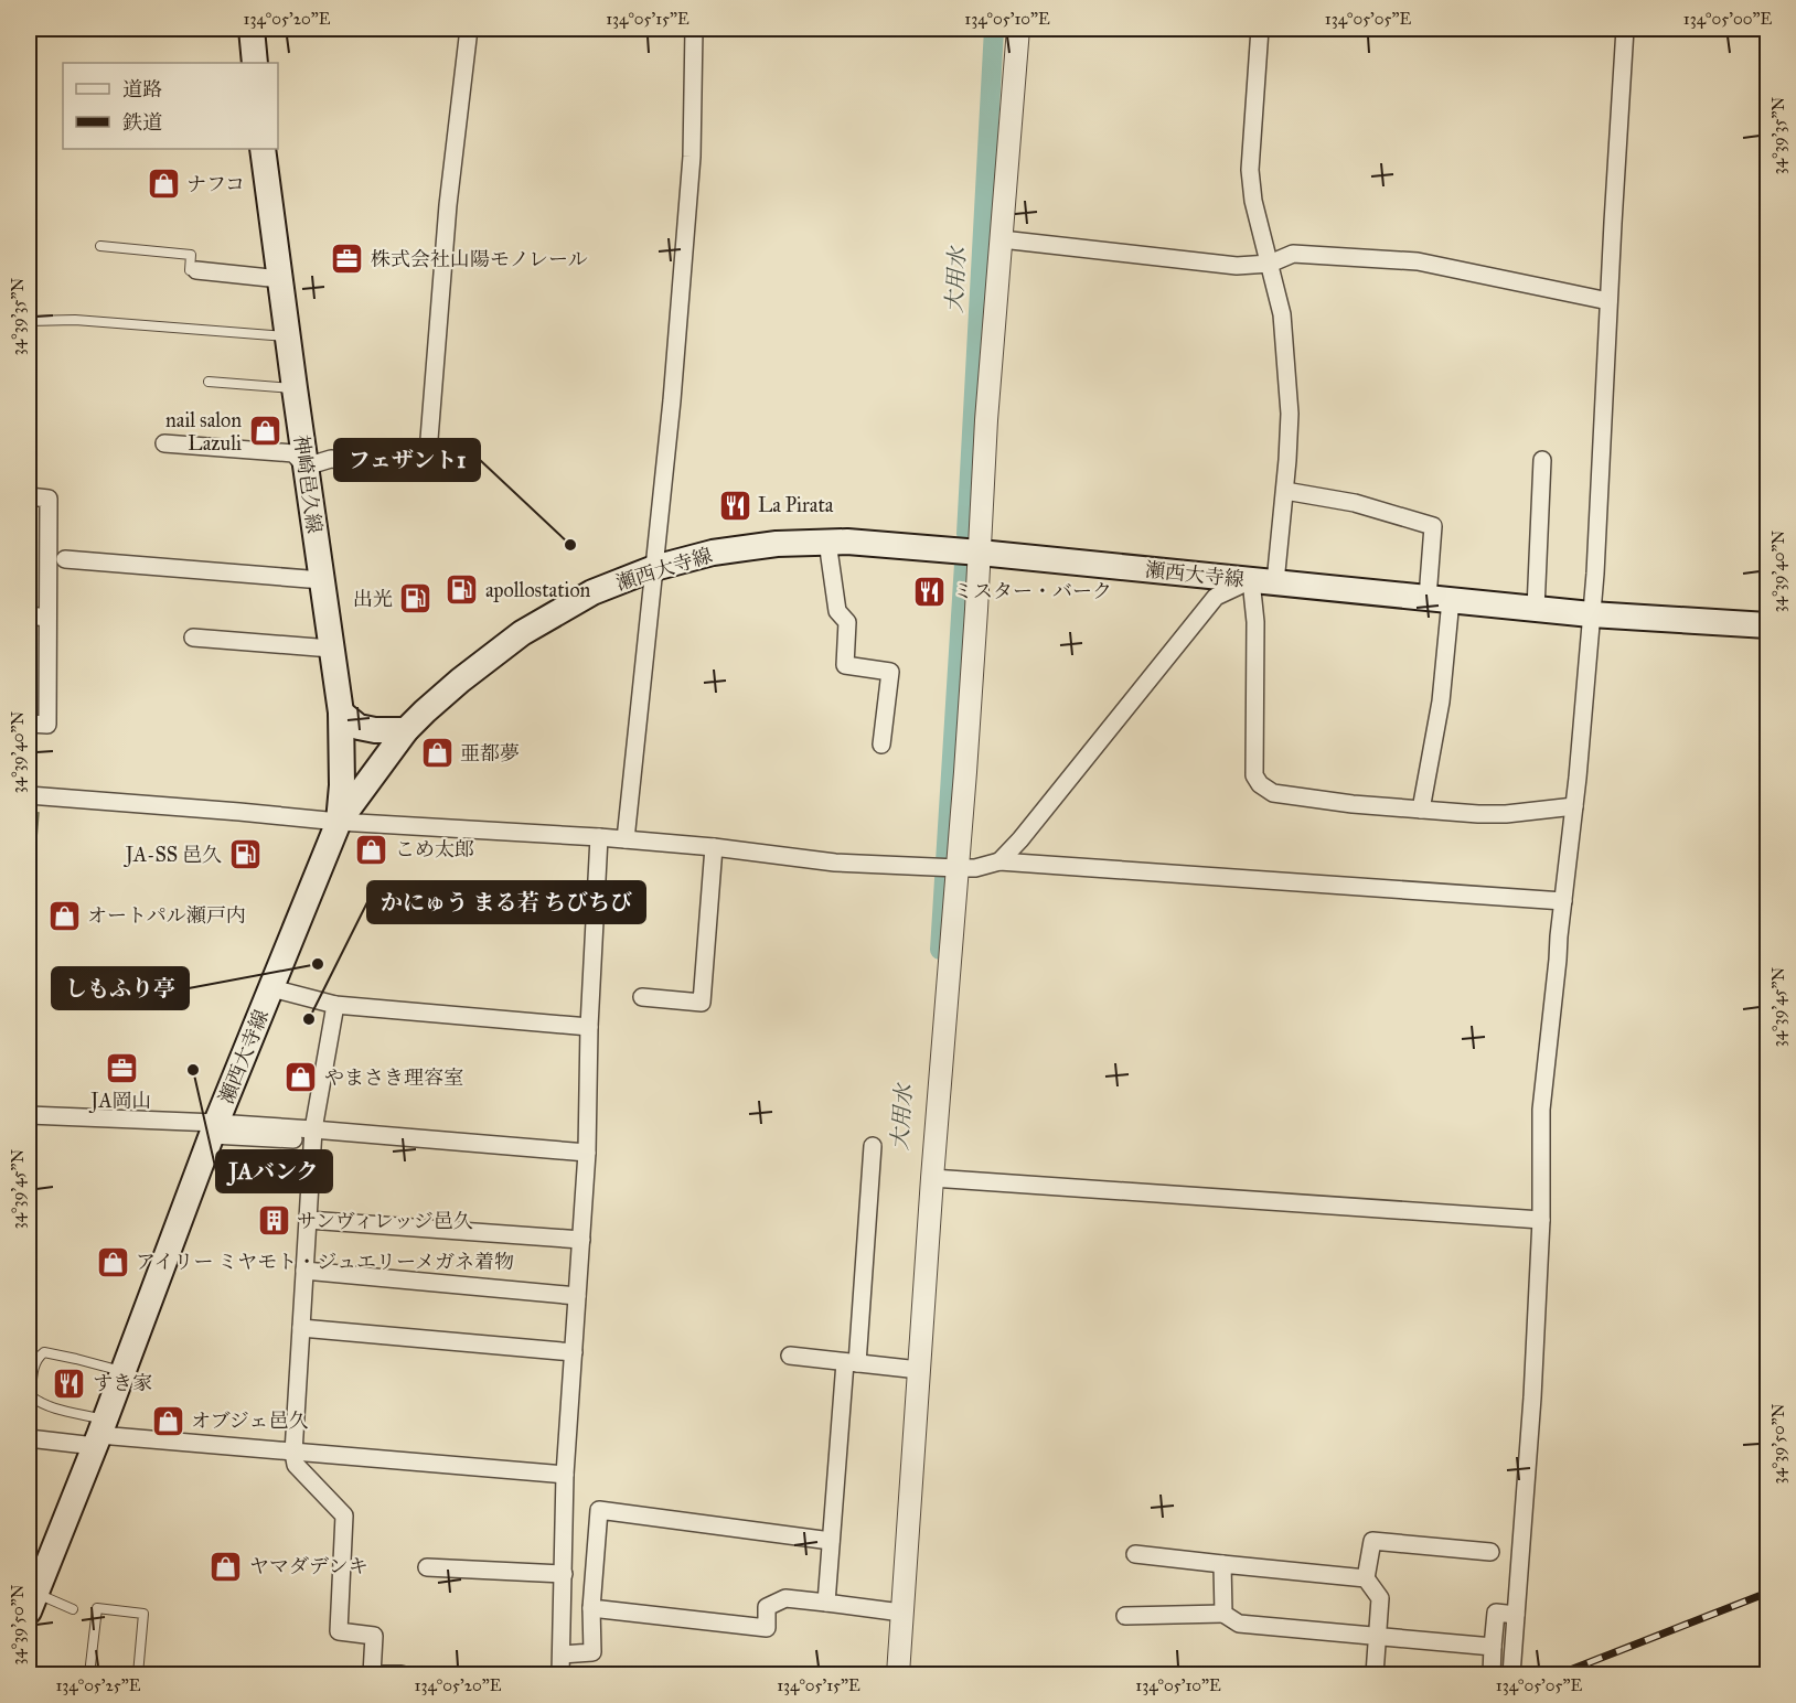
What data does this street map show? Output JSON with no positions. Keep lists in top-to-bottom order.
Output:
{
  "streets": {
    "main road": ["神崎邑久線", "瀬西大寺線"]
  },
  "crossings": [
    ["神崎邑久線", "瀬西大寺線"]
  ],
  "water": ["大用水"],
  "places": {
    "shop": [
      "ナフコ",
      "nail salon Lazuli",
      "亜都夢",
      "こめ太郎",
      "オートパル瀬戸内",
      "やまさき理容室",
      "アイリー ミヤモト・ジュエリーメガネ着物",
      "オブジェ邑久",
      "ヤマダデンキ"
    ],
    "office": ["株式会社山陽モノレール", "JA岡山"],
    "restaurant": ["La Pirata", "ミスター・バーク", "すき家"],
    "other": [
      "フェザント1",
      "しもふり亭",
      "かにゅう まる若 ちびちび",
      "JAバンク"
    ],
    "fuel station": ["apollostation", "出光", "JA-SS 邑久"],
    "building": ["サンヴィレッジ邑久"]
  },
  "legend": ["道路", "鉄道"],
  "coordinates": [
    "134°05'20\"E",
    "134°05'15\"E",
    "134°05'10\"E",
    "134°05'05\"E",
    "134°05'00\"E",
    "34°39'35\"N",
    "34°39'40\"N",
    "34°39'45\"N",
    "34°39'50\"N",
    "134°05'25\"E"
  ]
}
